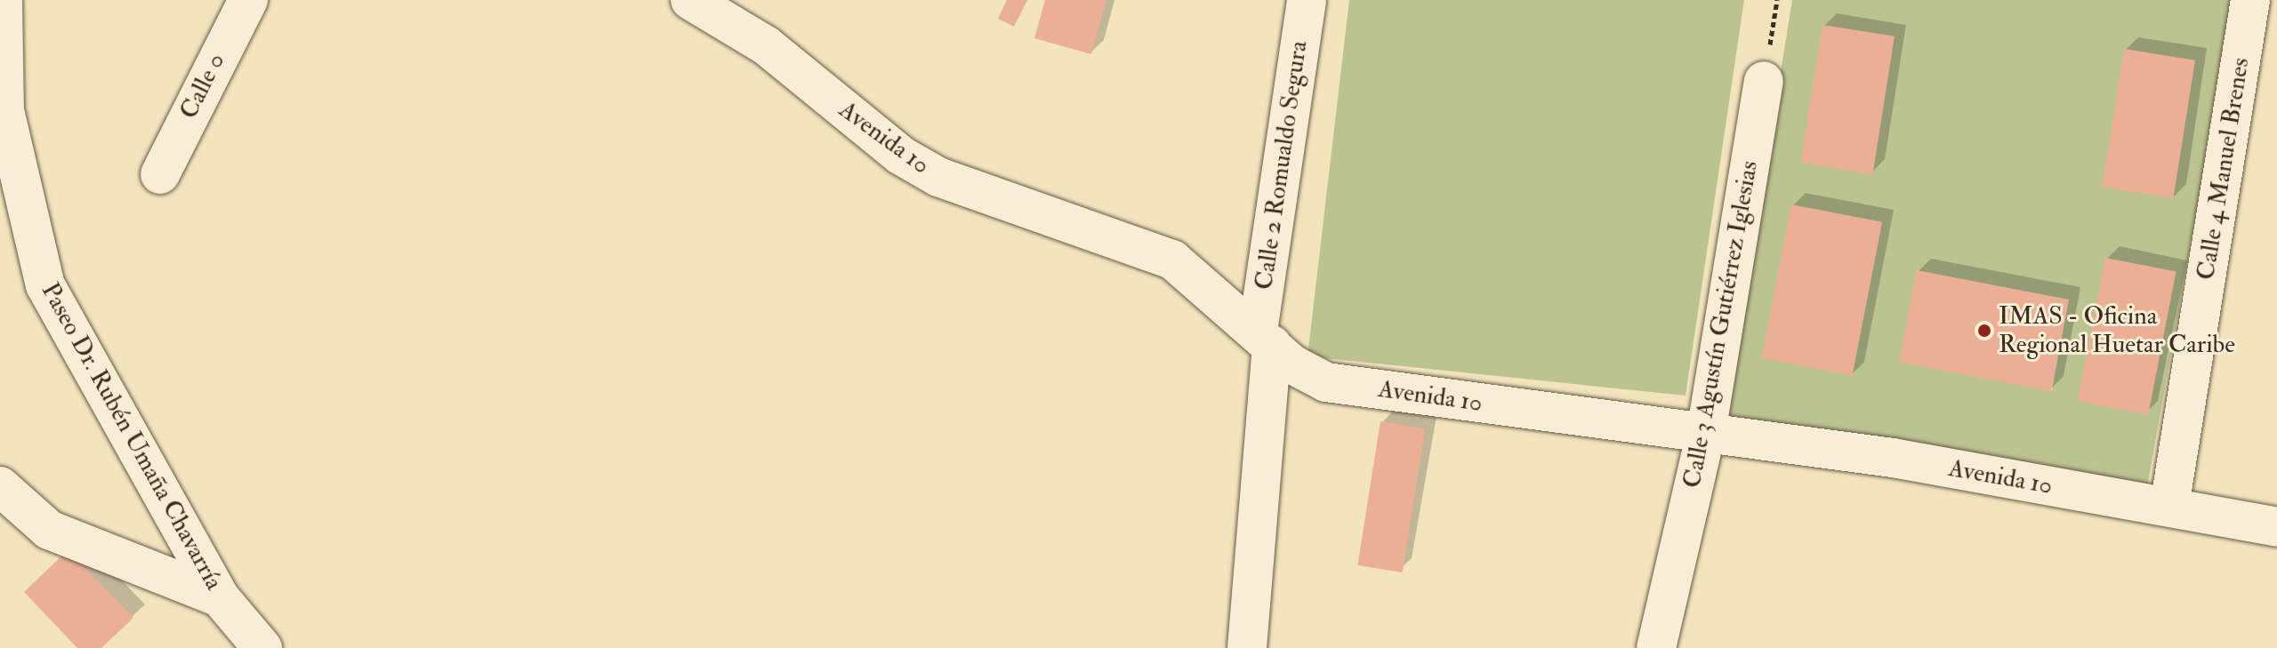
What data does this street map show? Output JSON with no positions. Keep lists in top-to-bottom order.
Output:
{
  "streets": {
    "street": [
      "Calle 0",
      "Avenida 10",
      "Calle 2 Romualdo Segura",
      "Calle 4 Manuel Brenes",
      "Calle 3 Agustín Gutiérrez Iglesias",
      "Paseo Dr. Rubén Umaña Chavarría"
    ]
  },
  "crossings": [
    ["Avenida 10", "Calle 2 Romualdo Segura"],
    ["Avenida 10", "Calle 4 Manuel Brenes"],
    ["Avenida 10", "Calle 3 Agustín Gutiérrez Iglesias"]
  ],
  "places": ["IMAS - Oficina Regional Huetar Caribe"]
}
